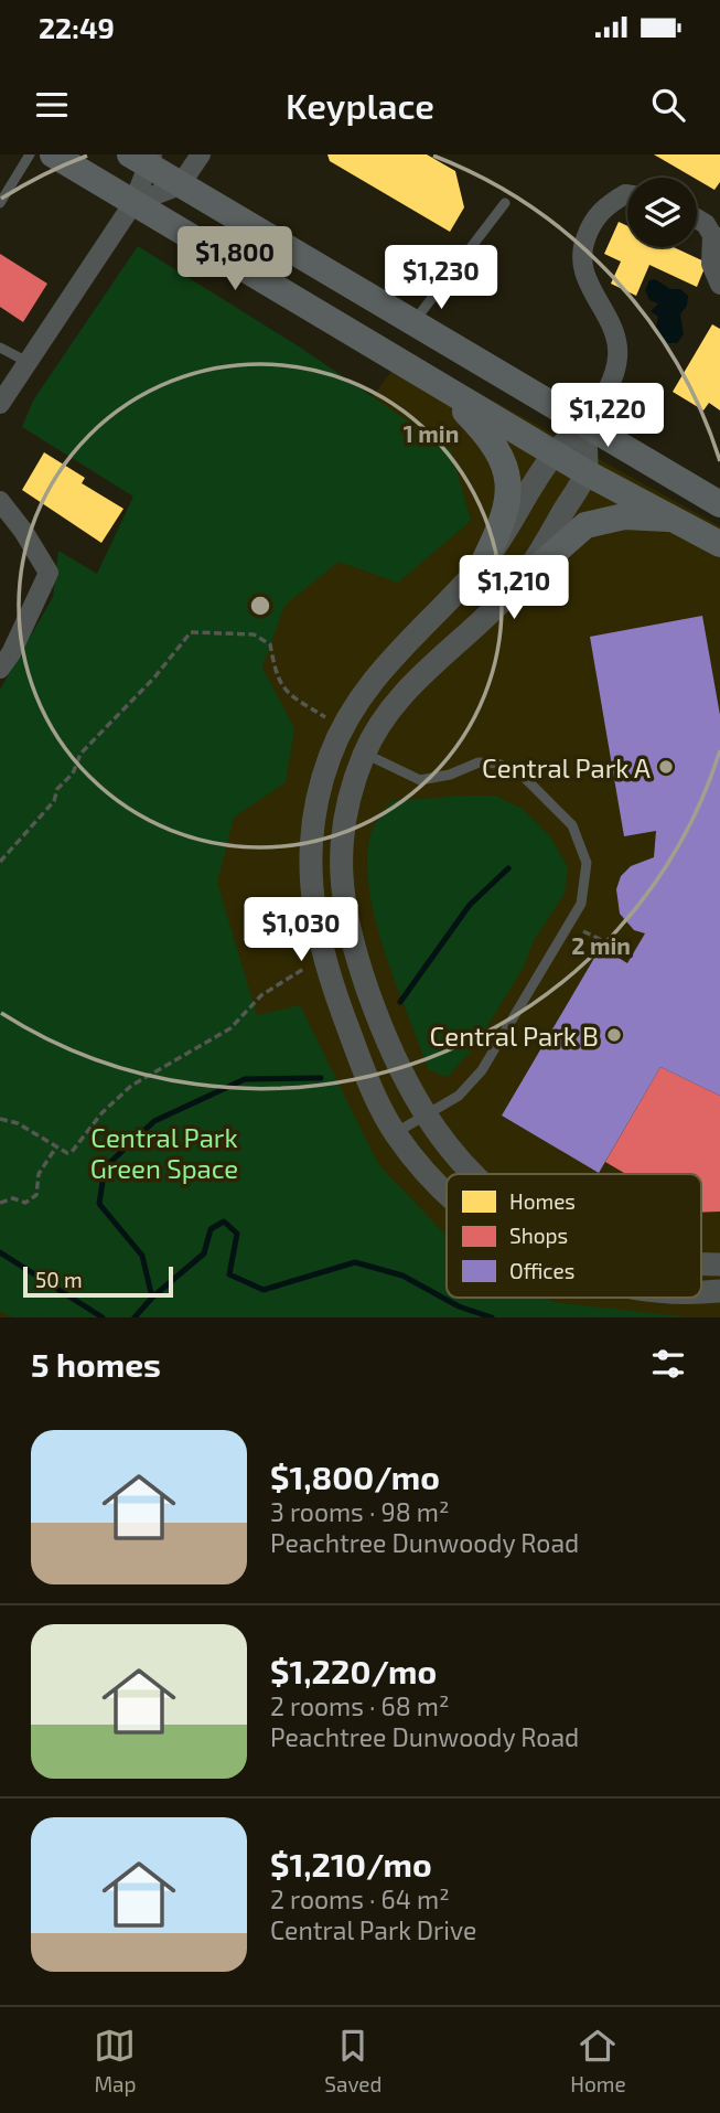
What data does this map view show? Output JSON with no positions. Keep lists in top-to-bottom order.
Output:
{
  "parks": ["Central Park Green Space"],
  "places": ["Central Park A", "Central Park B"],
  "legend": ["Homes", "Shops", "Offices"],
  "scale_bar": "50 m",
  "page": {
    "status": "22:49",
    "header": "Keyplace",
    "price": [
      "$1,800",
      "$1,230",
      "$1,220",
      "$1,210",
      "$1,030"
    ],
    "scale": "50 m",
    "heading": "5 homes",
    "list": [
      {
        "name": "$1,800/mo",
        "note": "3 rooms · 98 m² · Peachtree Dunwoody Road"
      },
      {
        "name": "$1,220/mo",
        "note": "2 rooms · 68 m² · Peachtree Dunwoody Road"
      },
      {
        "name": "$1,210/mo",
        "note": "2 rooms · 64 m² · Central Park Drive"
      }
    ],
    "tabs": ["Map", "Saved", "Home"]
  },
  "rings": ["1 min", "2 min"]
}
